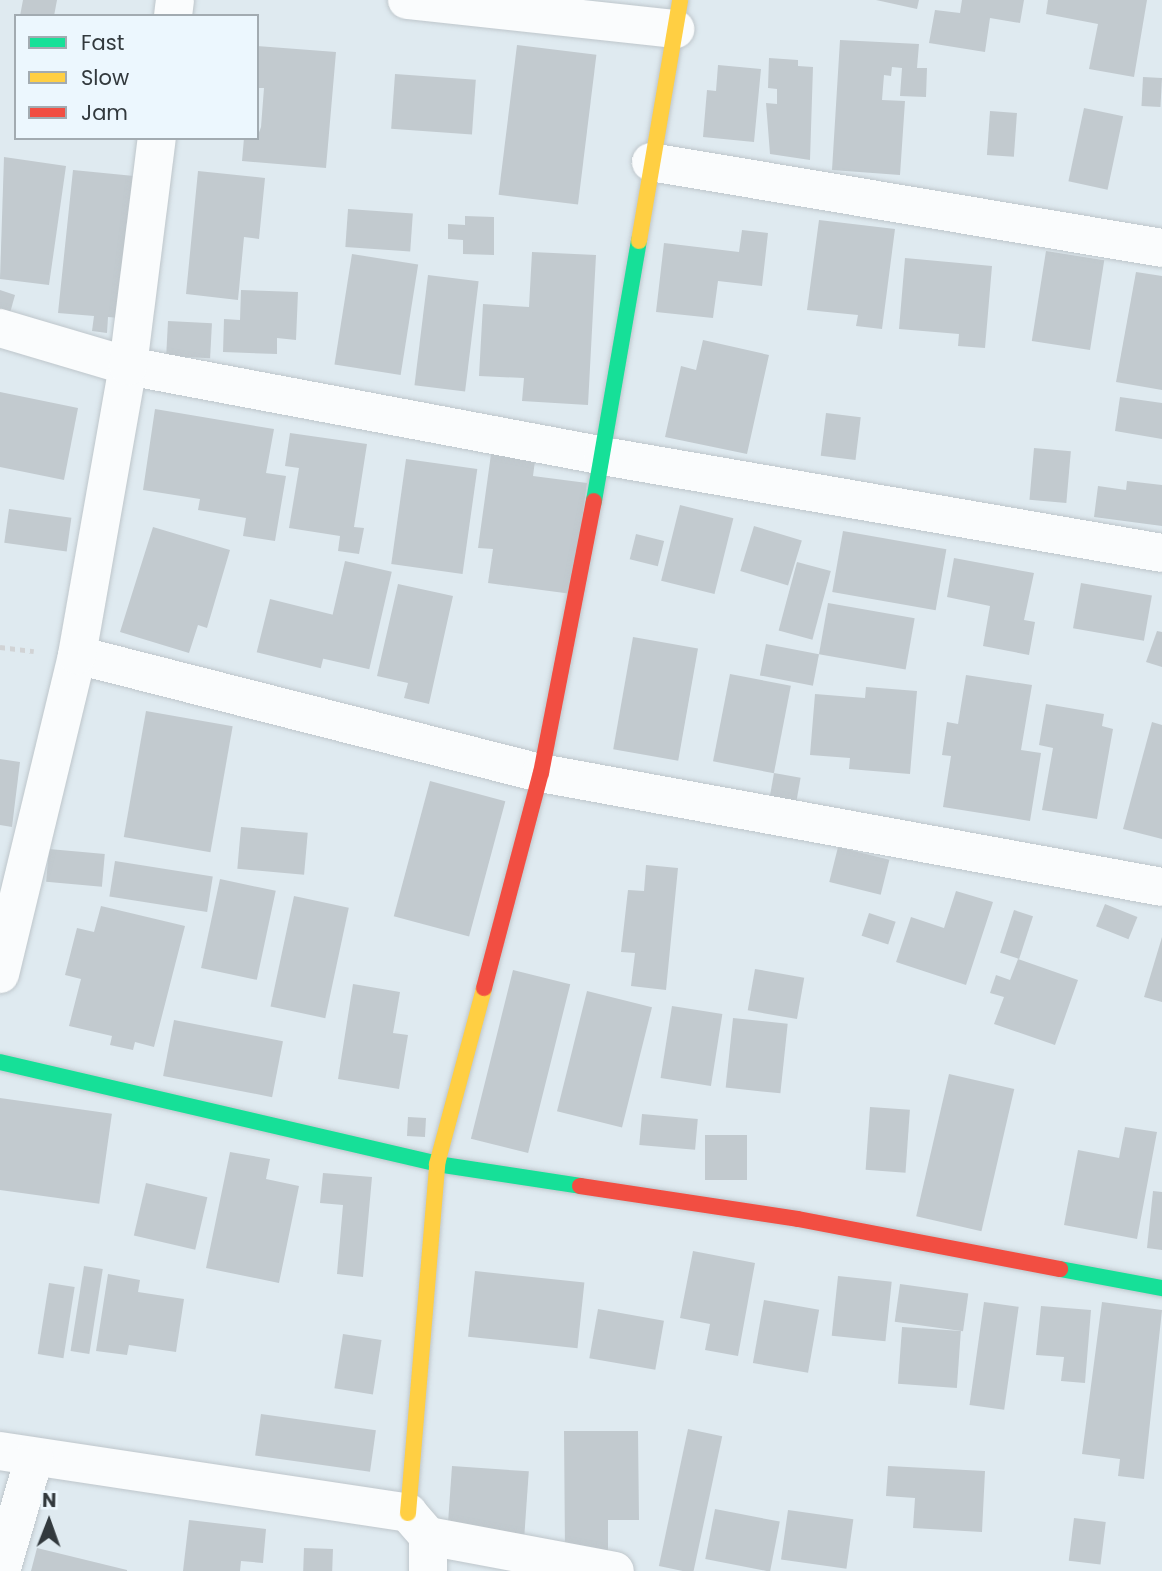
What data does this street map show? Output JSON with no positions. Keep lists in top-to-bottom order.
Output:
{
  "legend": ["Fast", "Slow", "Jam"],
  "north": "top"
}
